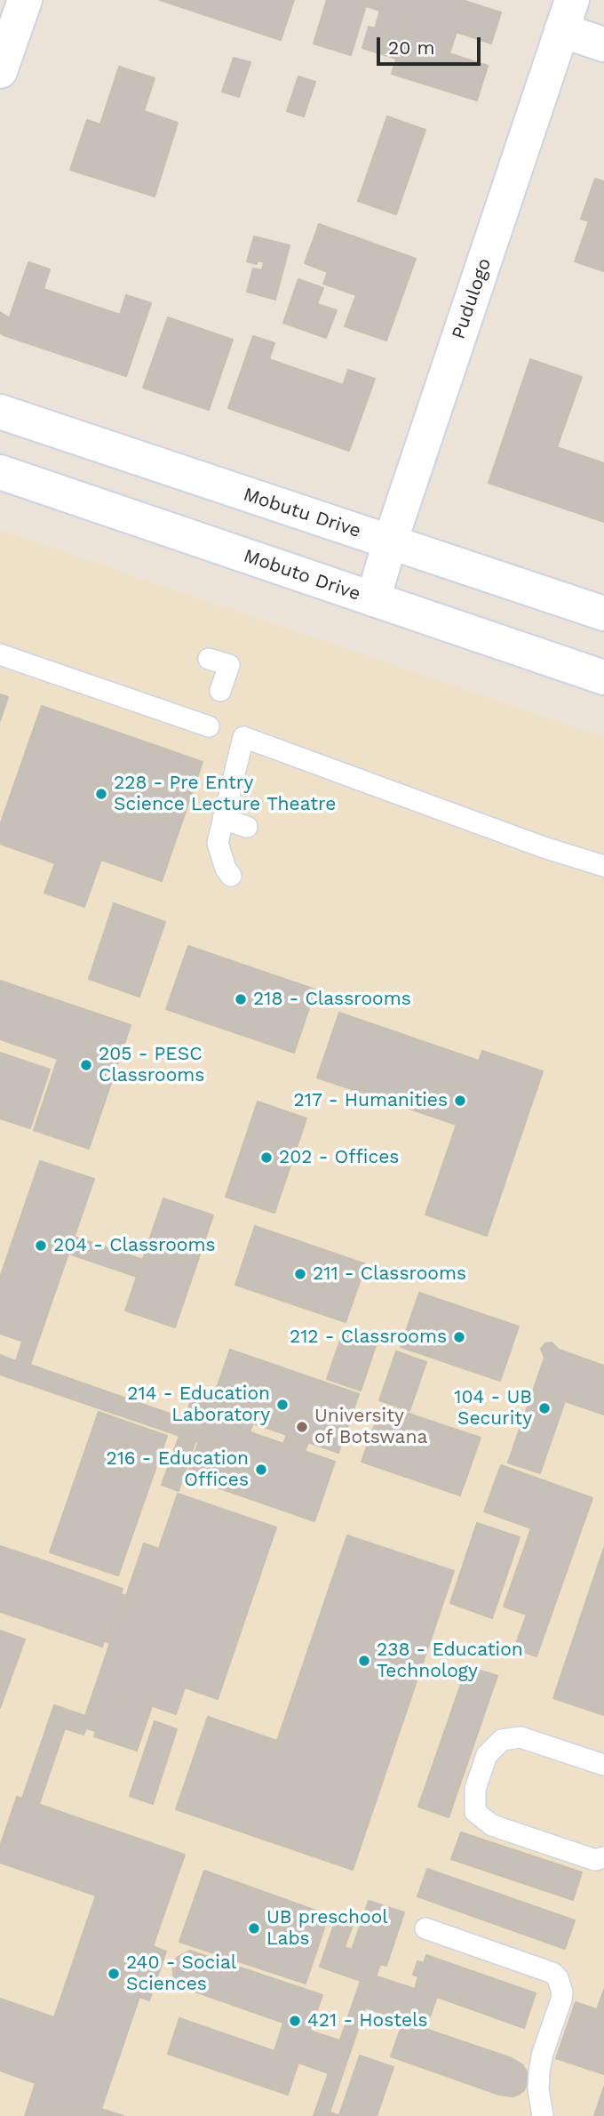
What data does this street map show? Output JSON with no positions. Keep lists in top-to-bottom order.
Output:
{
  "streets": {
    "main road": ["Pudulogo", "Mobutu Drive", "Mobuto Drive"]
  },
  "crossings": [
    ["Pudulogo", "Mobutu Drive"],
    ["Pudulogo", "Mobuto Drive"]
  ],
  "places": [
    "228 - Pre Entry Science Lecture Theatre",
    "218 - Classrooms",
    "205 - PESC Classrooms",
    "217 - Humanities",
    "202 - Offices",
    "204 - Classrooms",
    "211 - Classrooms",
    "212 - Classrooms",
    "214 - Education Laboratory",
    "104 - UB Security",
    "University of Botswana",
    "216 - Education Offices",
    "238 - Education Technology",
    "UB preschool Labs",
    "240 - Social Sciences",
    "421 - Hostels"
  ],
  "scale_bar": "20 m"
}
